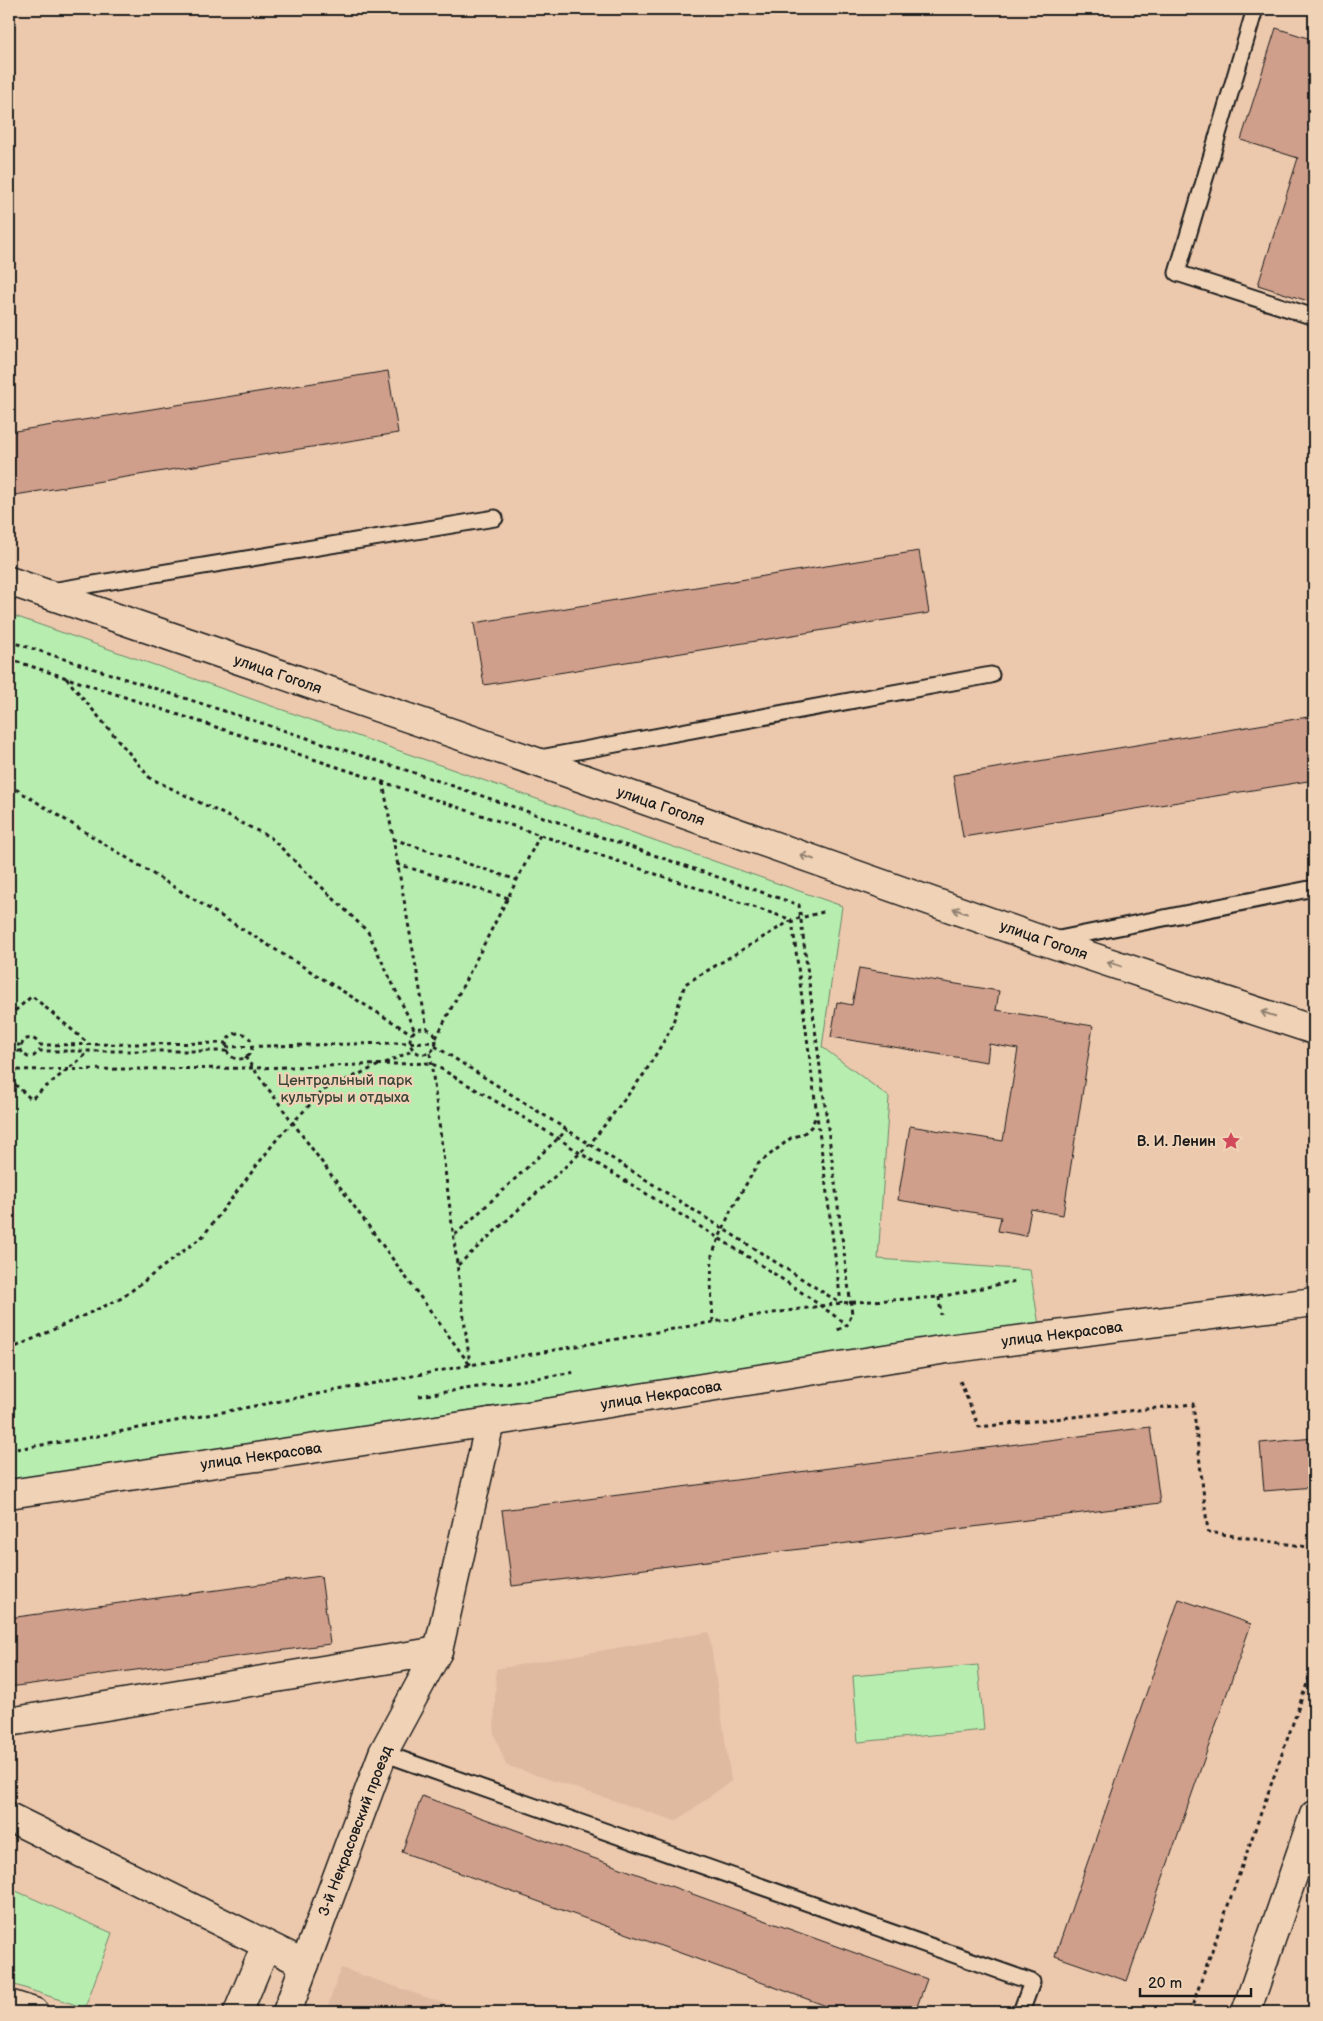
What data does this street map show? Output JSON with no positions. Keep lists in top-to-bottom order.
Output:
{
  "streets": {
    "street": ["улица Гоголя", "улица Некрасова", "3-й Некрасовский проезд"]
  },
  "crossings": [
    ["улица Некрасова", "3-й Некрасовский проезд"]
  ],
  "one_way": ["улица Гоголя"],
  "parks": ["Центральный парк культуры и отдыха"],
  "places": {
    "place": ["В. И. Ленин"]
  },
  "scale_bar": "20 m"
}
